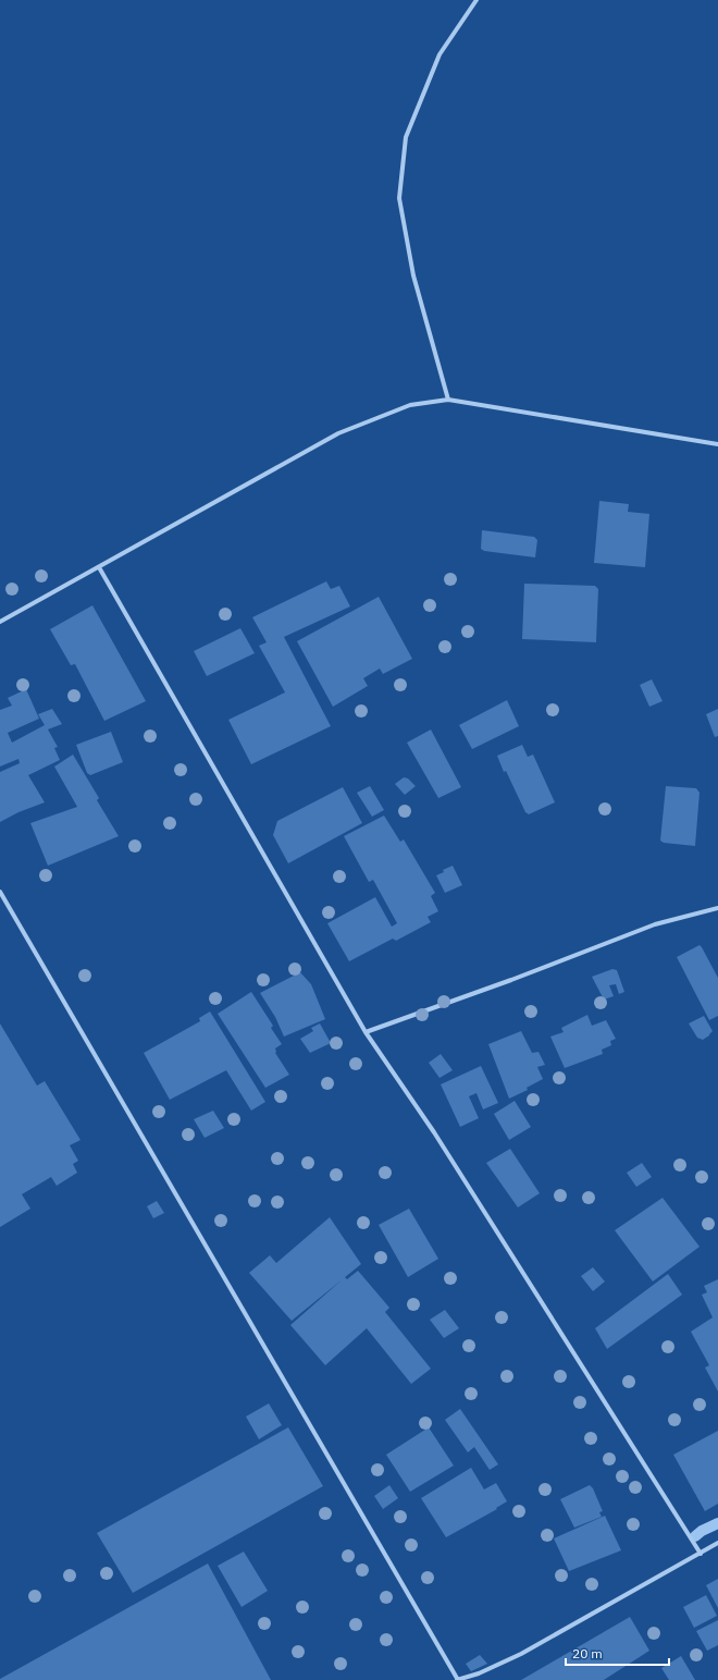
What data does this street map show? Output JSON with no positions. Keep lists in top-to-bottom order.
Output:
{
  "scale_bar": "20 m"
}
